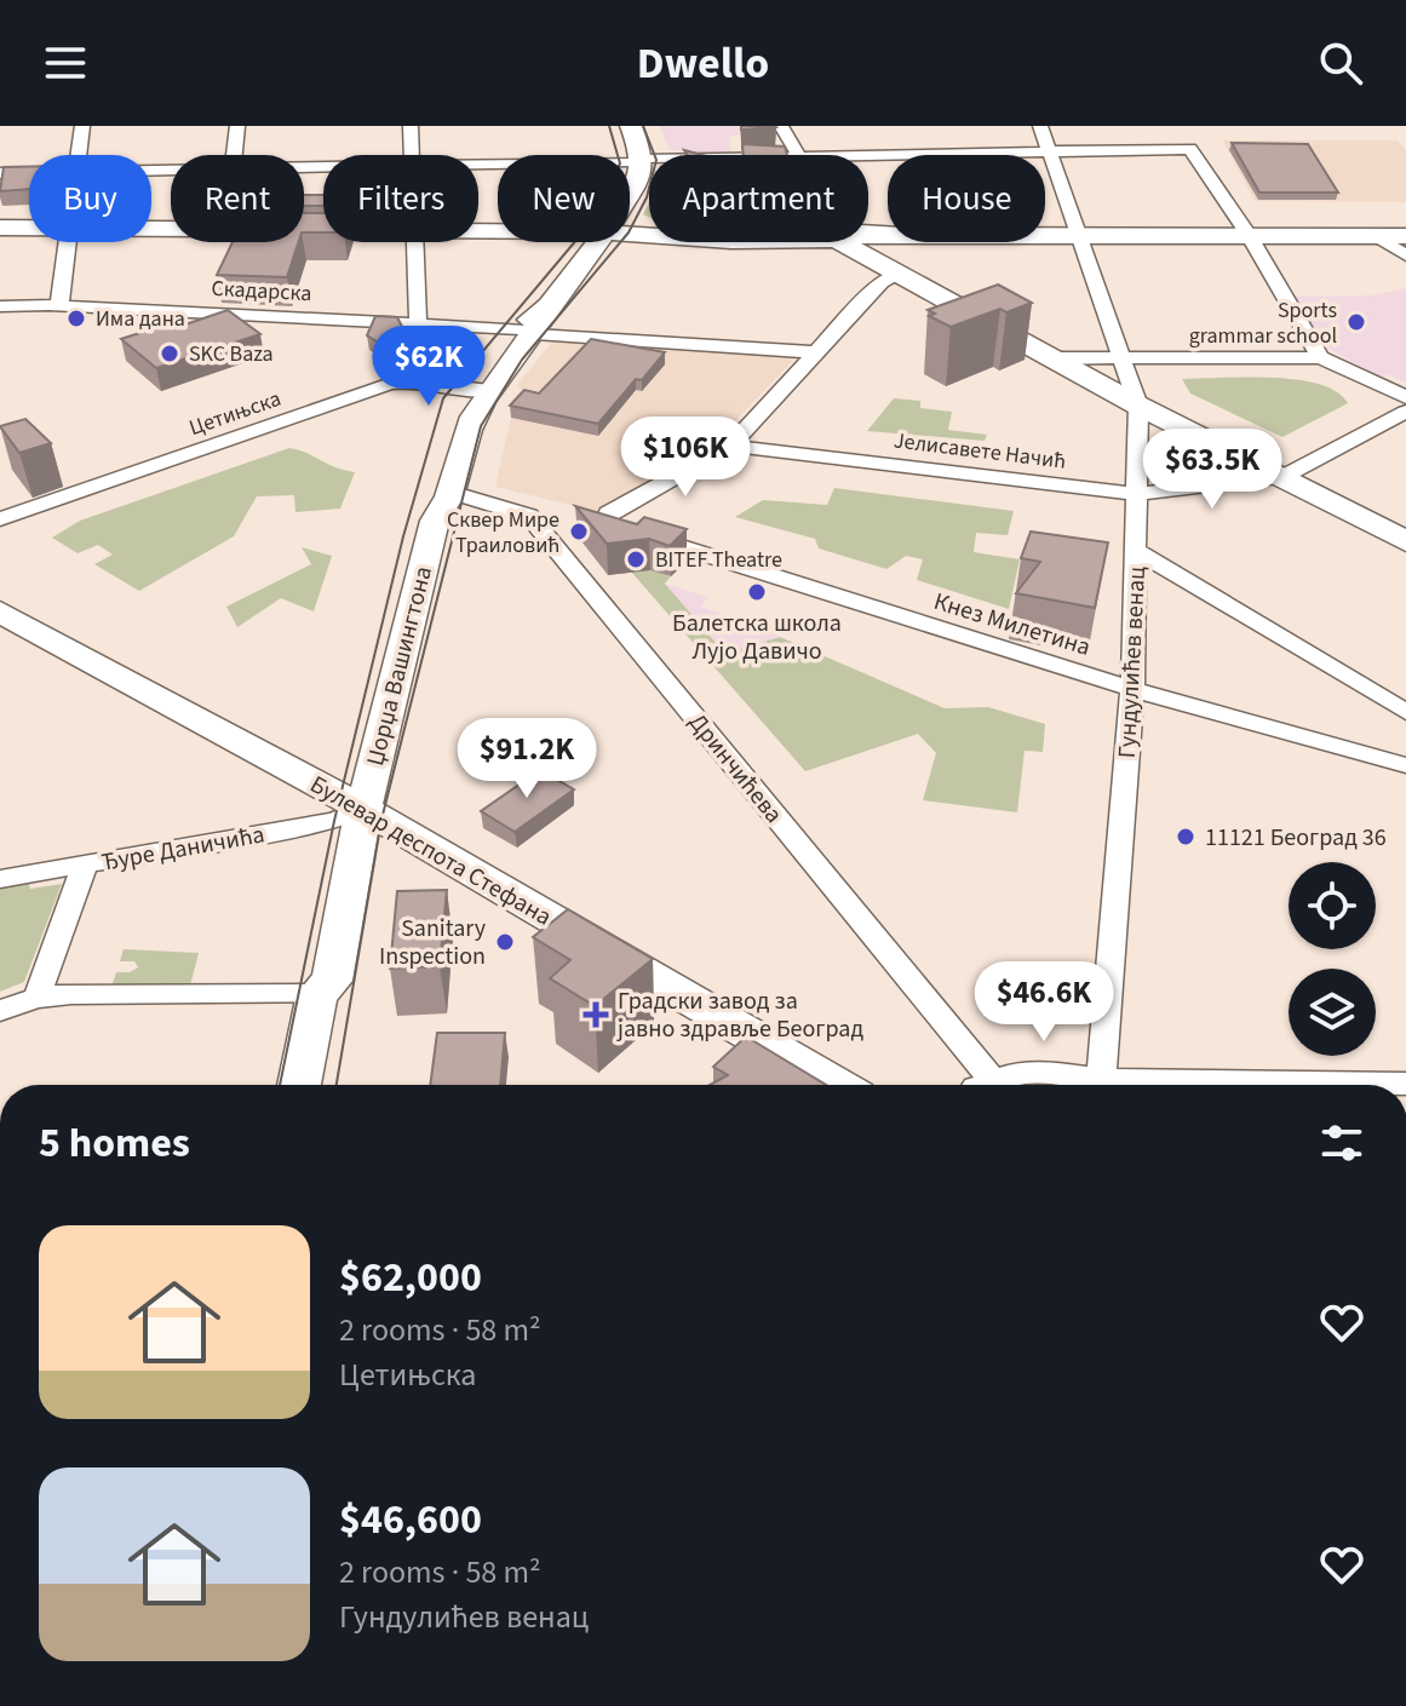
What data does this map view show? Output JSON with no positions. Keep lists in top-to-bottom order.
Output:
{
  "streets": {
    "main road": ["Џорџа Вашингтона", "Булевар деспота Стефана"],
    "street": [
      "Скадарска",
      "Цетињска",
      "Јелисавете Начић",
      "Кнез Милетина",
      "Гундулићев венац",
      "Дринчићева",
      "Ђуре Даничића"
    ]
  },
  "crossings": [
    ["Скадарска", "Џорџа Вашингтона"],
    ["Цетињска", "Џорџа Вашингтона"],
    ["Јелисавете Начић", "Кнез Милетина"],
    ["Јелисавете Начић", "Гундулићев венац"],
    ["Кнез Милетина", "Гундулићев венац"],
    ["Џорџа Вашингтона", "Дринчићева"],
    ["Џорџа Вашингтона", "Ђуре Даничића"],
    ["Џорџа Вашингтона", "Булевар деспота Стефана"],
    ["Ђуре Даничића", "Булевар деспота Стефана"]
  ],
  "places": {
    "other": [
      "Има дана",
      "Sports grammar school",
      "SKC Baza",
      "Сквер Мире Траиловић",
      "BITEF Theatre",
      "Балетска школа Лујо Давичо",
      "11121 Београд 36",
      "Sanitary Inspection"
    ],
    "health": ["Градски завод за јавно здравље Београд"]
  },
  "page": {
    "header": "Dwello",
    "chip": [
      "Buy",
      "Rent",
      "Filters",
      "New",
      "Apartment",
      "House"
    ],
    "price": [
      "$62K",
      "$106K",
      "$63.5K",
      "$91.2K",
      "$46.6K"
    ],
    "heading": "5 homes",
    "list": [
      {
        "name": "$62,000",
        "note": "2 rooms · 58 m² · Цетињска"
      },
      {
        "name": "$46,600",
        "note": "2 rooms · 58 m² · Гундулићев венац"
      }
    ]
  }
}
